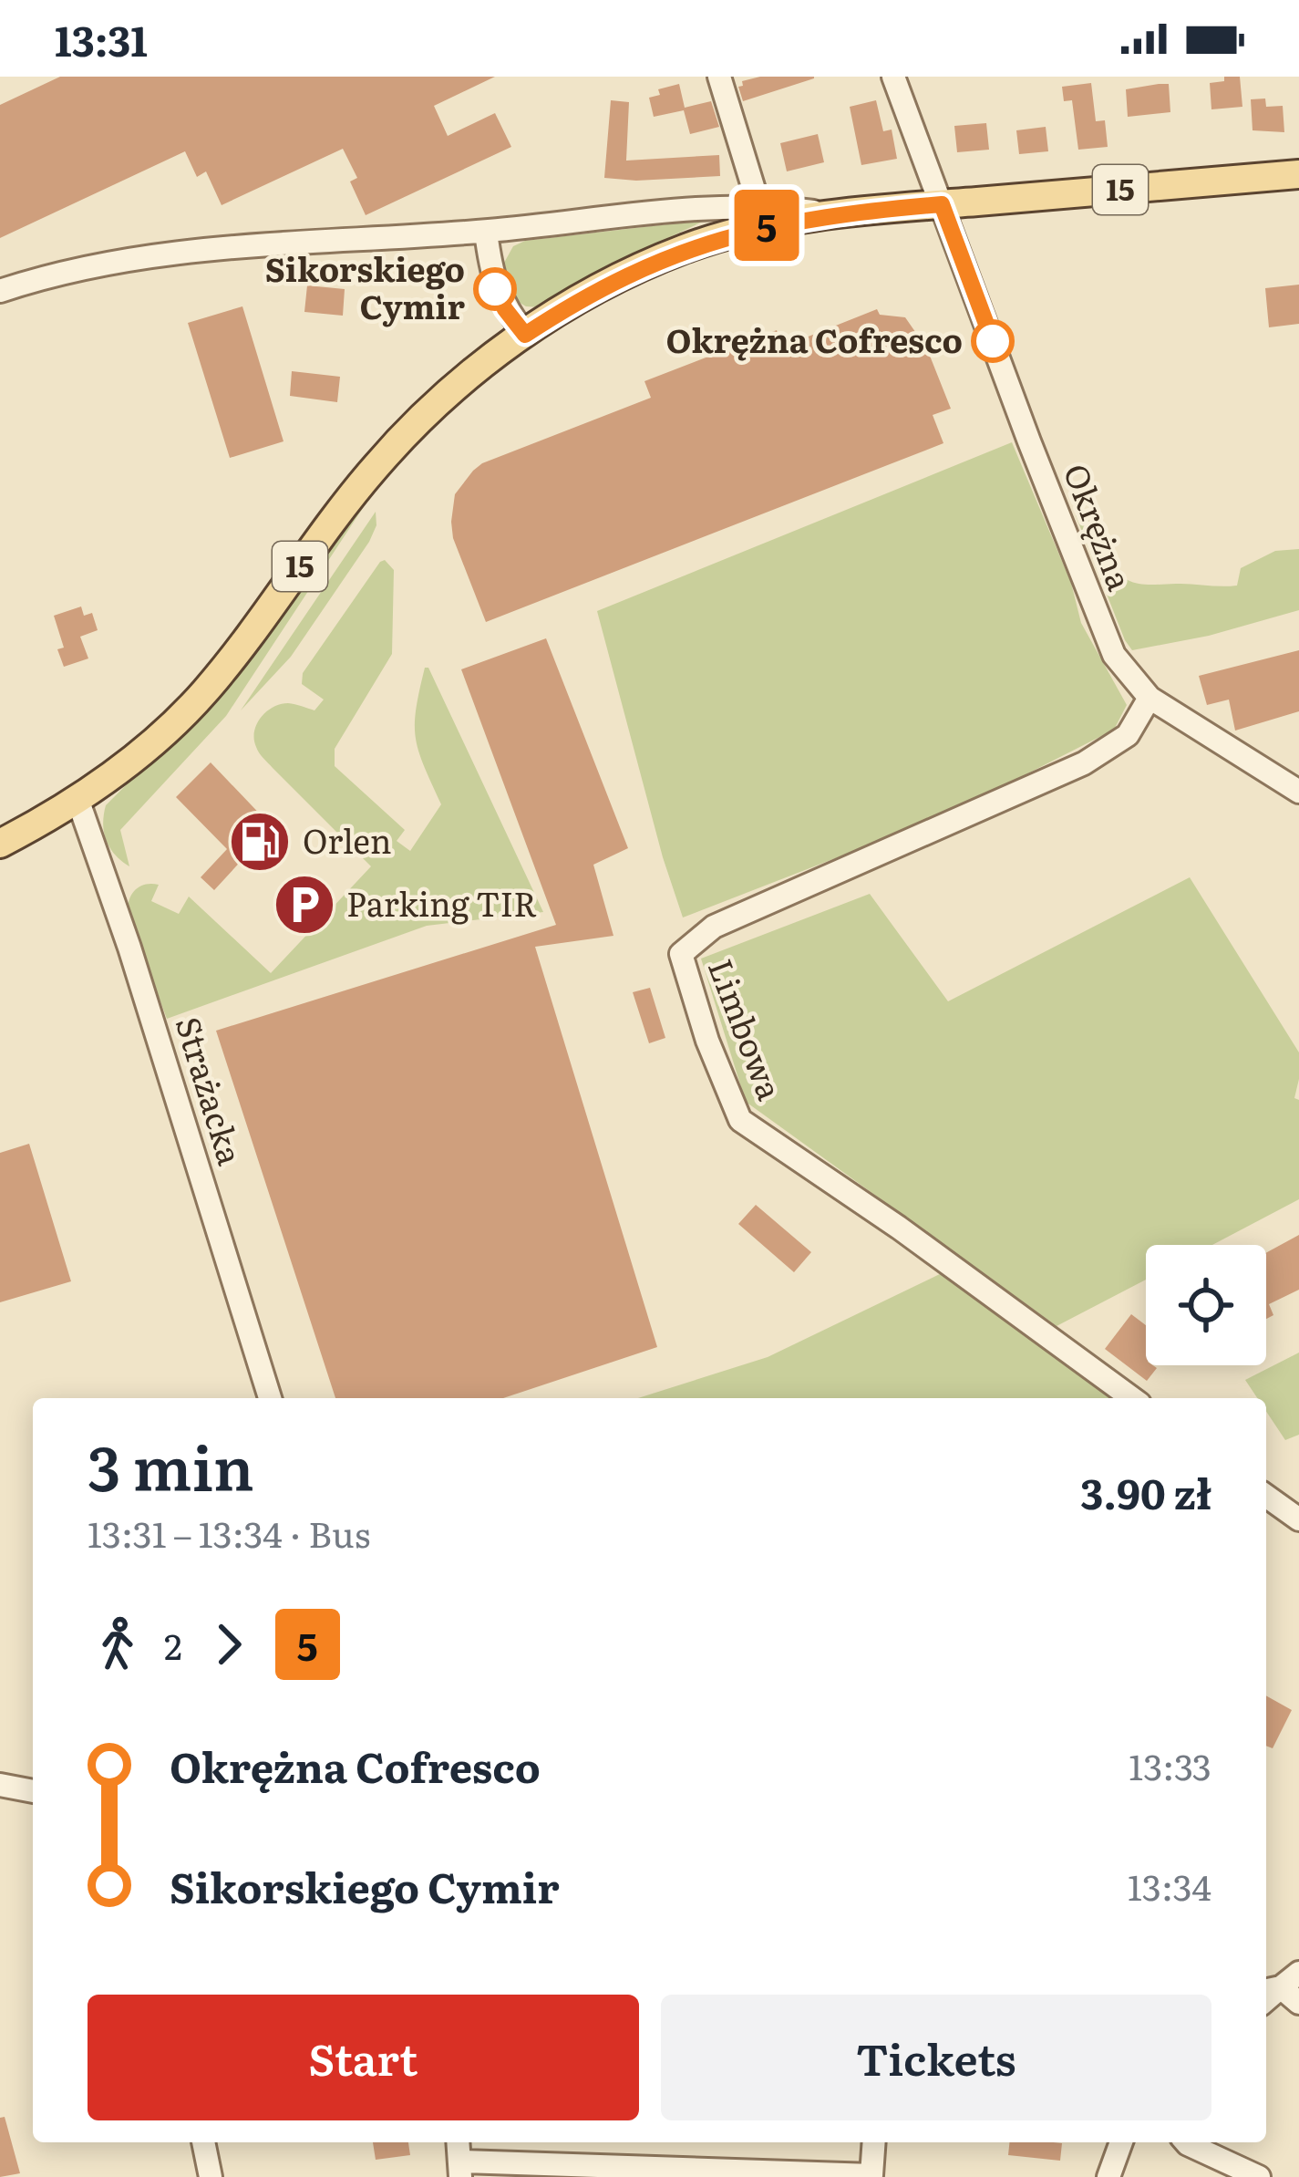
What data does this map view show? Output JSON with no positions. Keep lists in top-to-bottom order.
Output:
{
  "streets": {
    "main road": ["15"],
    "street": ["Okrężna", "Limbowa", "Strażacka"]
  },
  "crossings": [
    ["15", "Okrężna"],
    ["15", "Strażacka"],
    ["Okrężna", "Limbowa"]
  ],
  "places": {
    "other": ["Sikorskiego Cymir", "Okrężna Cofresco"],
    "fuel station": ["Orlen"],
    "parking": ["Parking TIR"]
  },
  "lines": ["bus line 5"],
  "page": {
    "status": "13:31",
    "on_map": "5",
    "heading": ["3 min", "13:31 – 13:34 · Bus", "3.90 zł"],
    "legs": ["2", "5"],
    "list": [
      {
        "name": "Okrężna Cofresco",
        "value": "13:33"
      },
      {
        "name": "Sikorskiego Cymir",
        "value": "13:34"
      }
    ],
    "buttons": ["Start", "Tickets"]
  }
}
